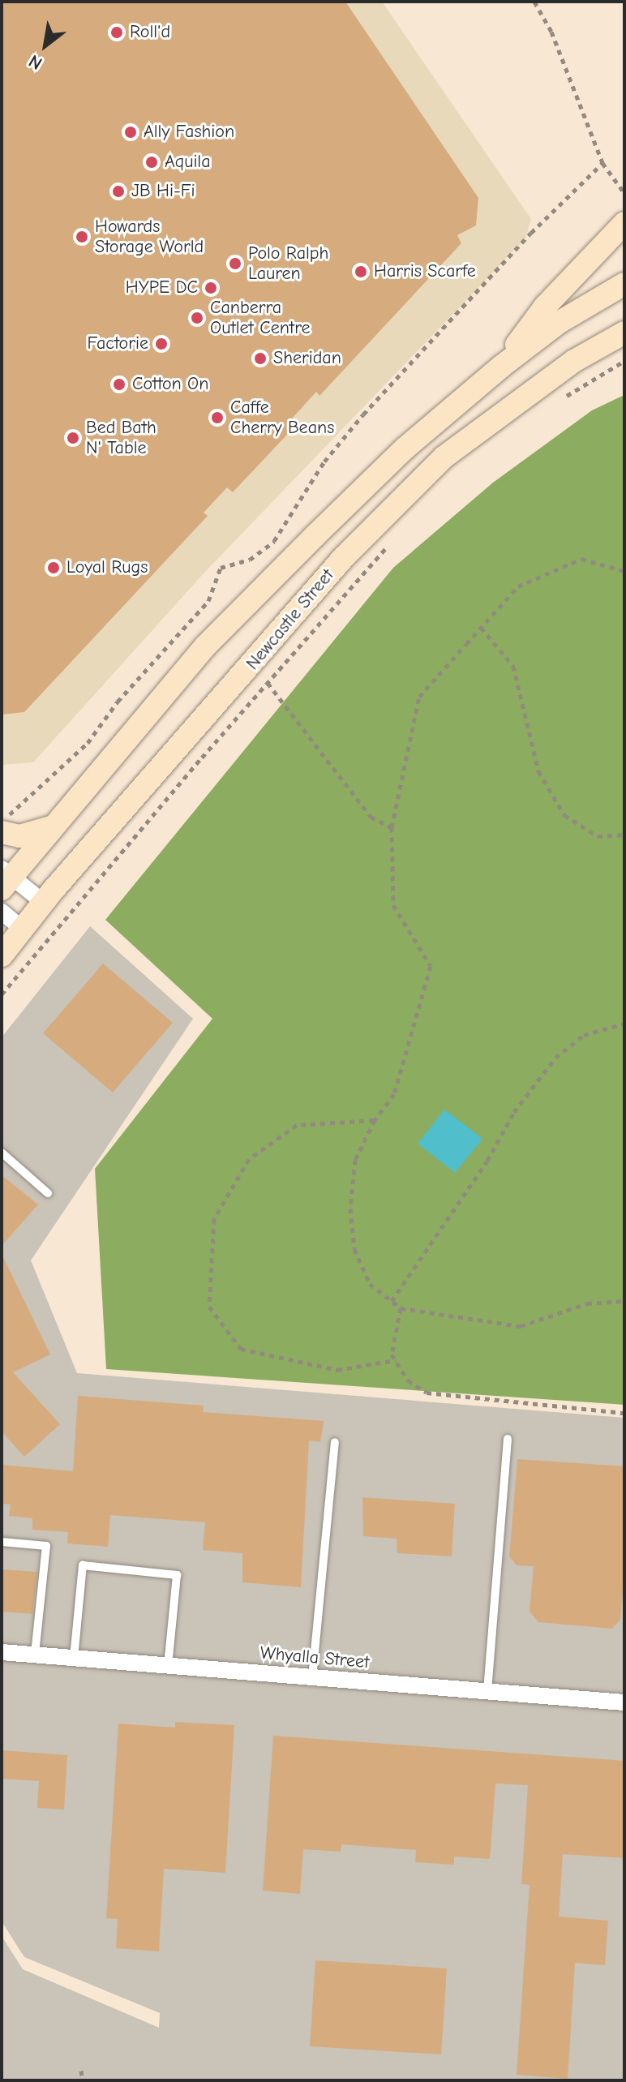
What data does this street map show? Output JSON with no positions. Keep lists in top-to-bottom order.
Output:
{
  "streets": {
    "main road": ["Newcastle Street"],
    "street": ["Whyalla Street"]
  },
  "places": [
    "Roll'd",
    "Ally Fashion",
    "Aquila",
    "JB Hi-Fi",
    "Howards Storage World",
    "Polo Ralph Lauren",
    "Harris Scarfe",
    "HYPE DC",
    "Canberra Outlet Centre",
    "Factorie",
    "Sheridan",
    "Cotton On",
    "Caffe Cherry Beans",
    "Bed Bath N' Table",
    "Loyal Rugs"
  ],
  "north": "bottom left"
}
